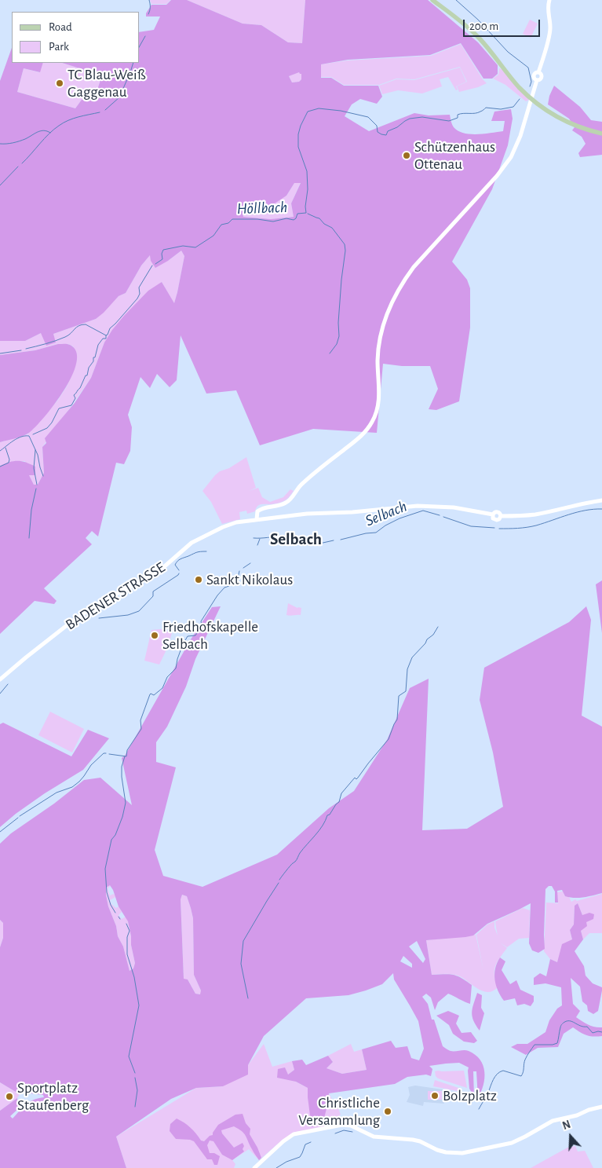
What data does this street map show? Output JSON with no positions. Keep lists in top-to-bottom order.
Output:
{
  "streets": {
    "street": ["BADENER STRASSE"]
  },
  "districts": ["Selbach"],
  "water": ["Höllbach", "Selbach"],
  "places": [
    "TC Blau-Weiß Gaggenau",
    "Schützenhaus Ottenau",
    "Sankt Nikolaus",
    "Friedhofskapelle Selbach",
    "Bolzplatz",
    "Sportplatz Staufenberg",
    "Christliche Versammlung"
  ],
  "legend": ["Road", "Park"],
  "scale_bar": "200 m",
  "north": "top"
}
